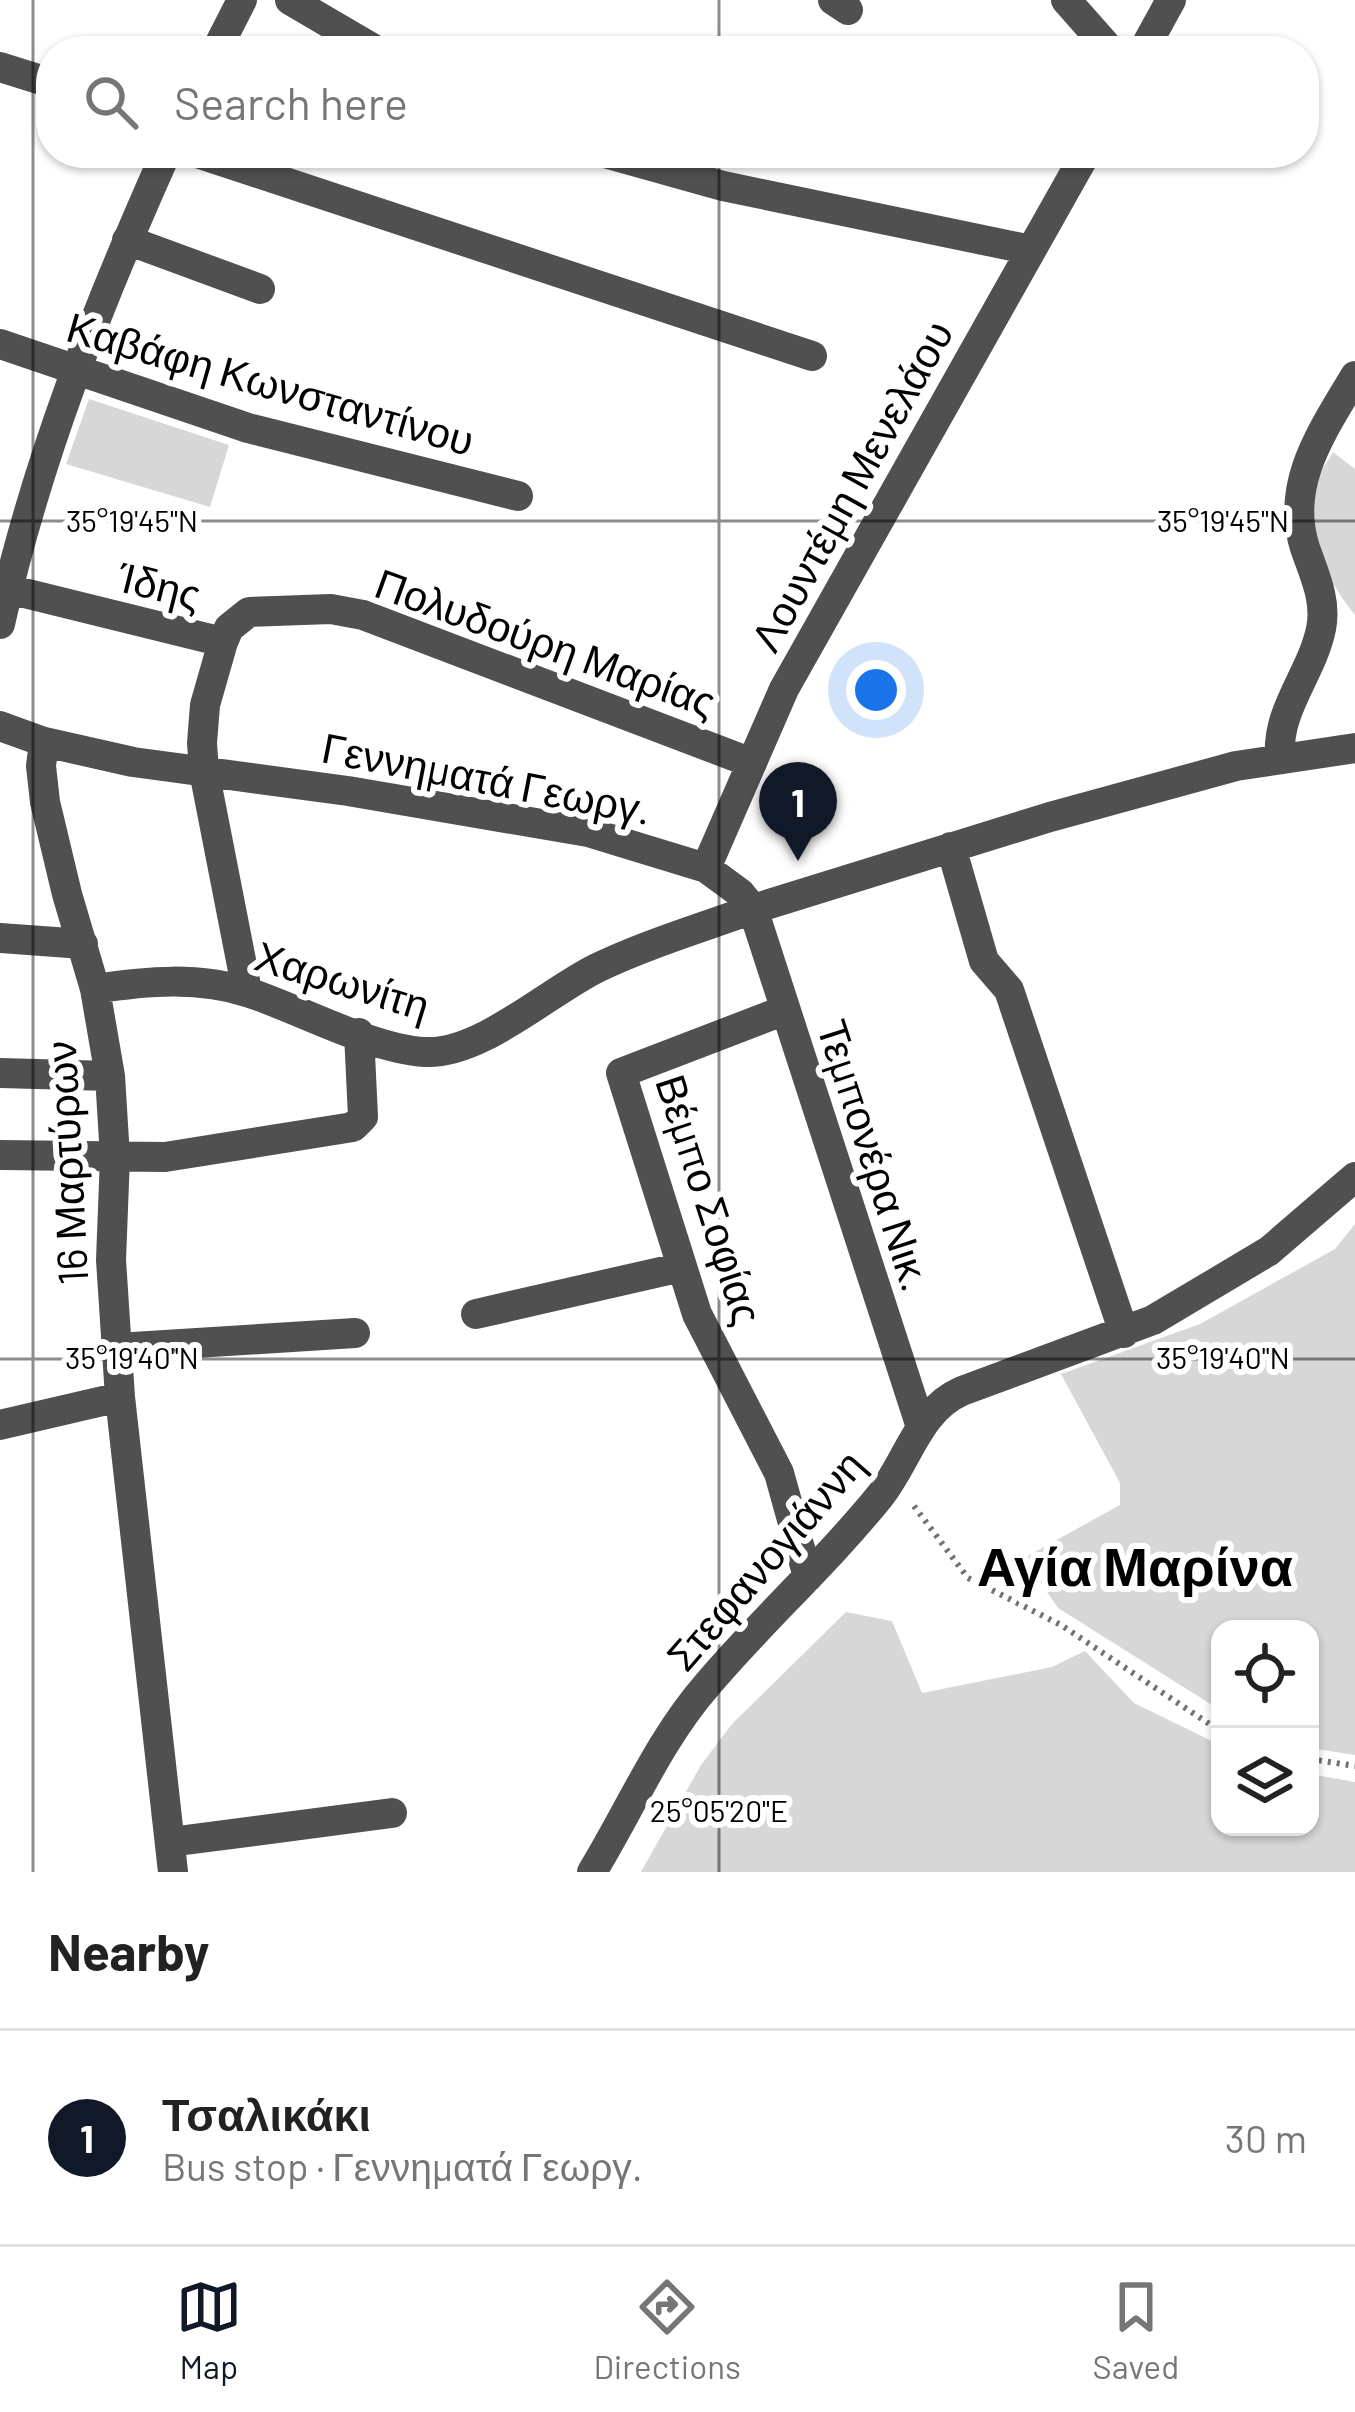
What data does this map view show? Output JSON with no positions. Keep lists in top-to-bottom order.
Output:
{
  "streets": {
    "street": [
      "Καβάφη Κωνσταντίνου",
      "Λουντέμη Μενελάου",
      "Ίδης",
      "Πολυδούρη Μαρίας",
      "Γεννηματά Γεωργ.",
      "Χαρωνίτη",
      "Τεμπονέρα Νικ.",
      "16 Μαρτύρων",
      "Βέμπο Σοφίας",
      "Στεφανογιάννη"
    ]
  },
  "crossings": [
    ["Λουντέμη Μενελάου", "Πολυδούρη Μαρίας"],
    ["Λουντέμη Μενελάου", "Γεννηματά Γεωργ."],
    ["Ίδης", "Πολυδούρη Μαρίας"],
    ["Γεννηματά Γεωργ.", "Χαρωνίτη"],
    ["Γεννηματά Γεωργ.", "Τεμπονέρα Νικ."],
    ["Γεννηματά Γεωργ.", "16 Μαρτύρων"],
    ["Χαρωνίτη", "Τεμπονέρα Νικ."],
    ["Χαρωνίτη", "16 Μαρτύρων"],
    ["Τεμπονέρα Νικ.", "Βέμπο Σοφίας"],
    ["Τεμπονέρα Νικ.", "Στεφανογιάννη"],
    ["Βέμπο Σοφίας", "Στεφανογιάννη"]
  ],
  "districts": ["Αγία Μαρίνα"],
  "page": {
    "search": "Search here",
    "pins": "1",
    "heading": "Nearby",
    "list": [
      {
        "mark": "1",
        "name": "Τσαλικάκι",
        "note": "Bus stop · Γεννηματά Γεωργ.",
        "value": "30 m"
      }
    ],
    "nav": ["Map", "Directions", "Saved"]
  },
  "coordinates": ["35°19'45\"N", "35°19'40\"N", "25°05'20\"E"]
}
